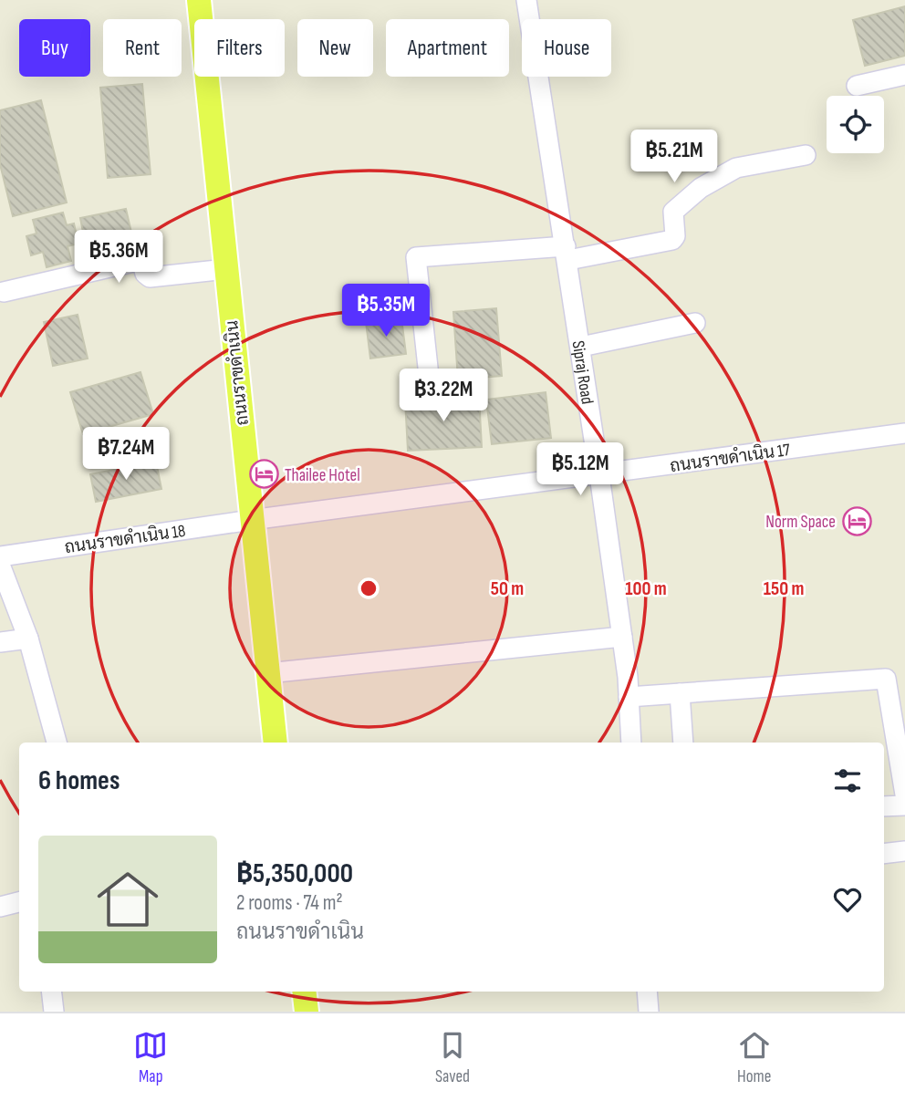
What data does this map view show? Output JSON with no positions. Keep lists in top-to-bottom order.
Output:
{
  "streets": {
    "main road": ["ถนนราขดำเนิน"],
    "street": ["Sipraj Road", "ถนนราขดำเนิน 17", "ถนนราขดำเนิน 18"]
  },
  "crossings": [
    ["Sipraj Road", "ถนนราขดำเนิน 17"],
    ["ถนนราขดำเนิน", "ถนนราขดำเนิน 17"],
    ["ถนนราขดำเนิน", "ถนนราขดำเนิน 18"],
    ["ถนนราขดำเนิน 17", "ถนนราขดำเนิน 18"]
  ],
  "places": {
    "hotel": ["Thailee Hotel", "Norm Space"]
  },
  "page": {
    "chip": [
      "Buy",
      "Rent",
      "Filters",
      "New",
      "Apartment",
      "House"
    ],
    "price": [
      "฿5.21M",
      "฿5.36M",
      "฿5.35M",
      "฿3.22M",
      "฿7.24M",
      "฿5.12M"
    ],
    "heading": "6 homes",
    "list": [
      {
        "name": "฿5,350,000",
        "note": "2 rooms · 74 m² · ถนนราขดำเนิน"
      }
    ],
    "tabs": ["Map", "Saved", "Home"]
  },
  "rings": ["50 m", "100 m", "150 m"]
}
